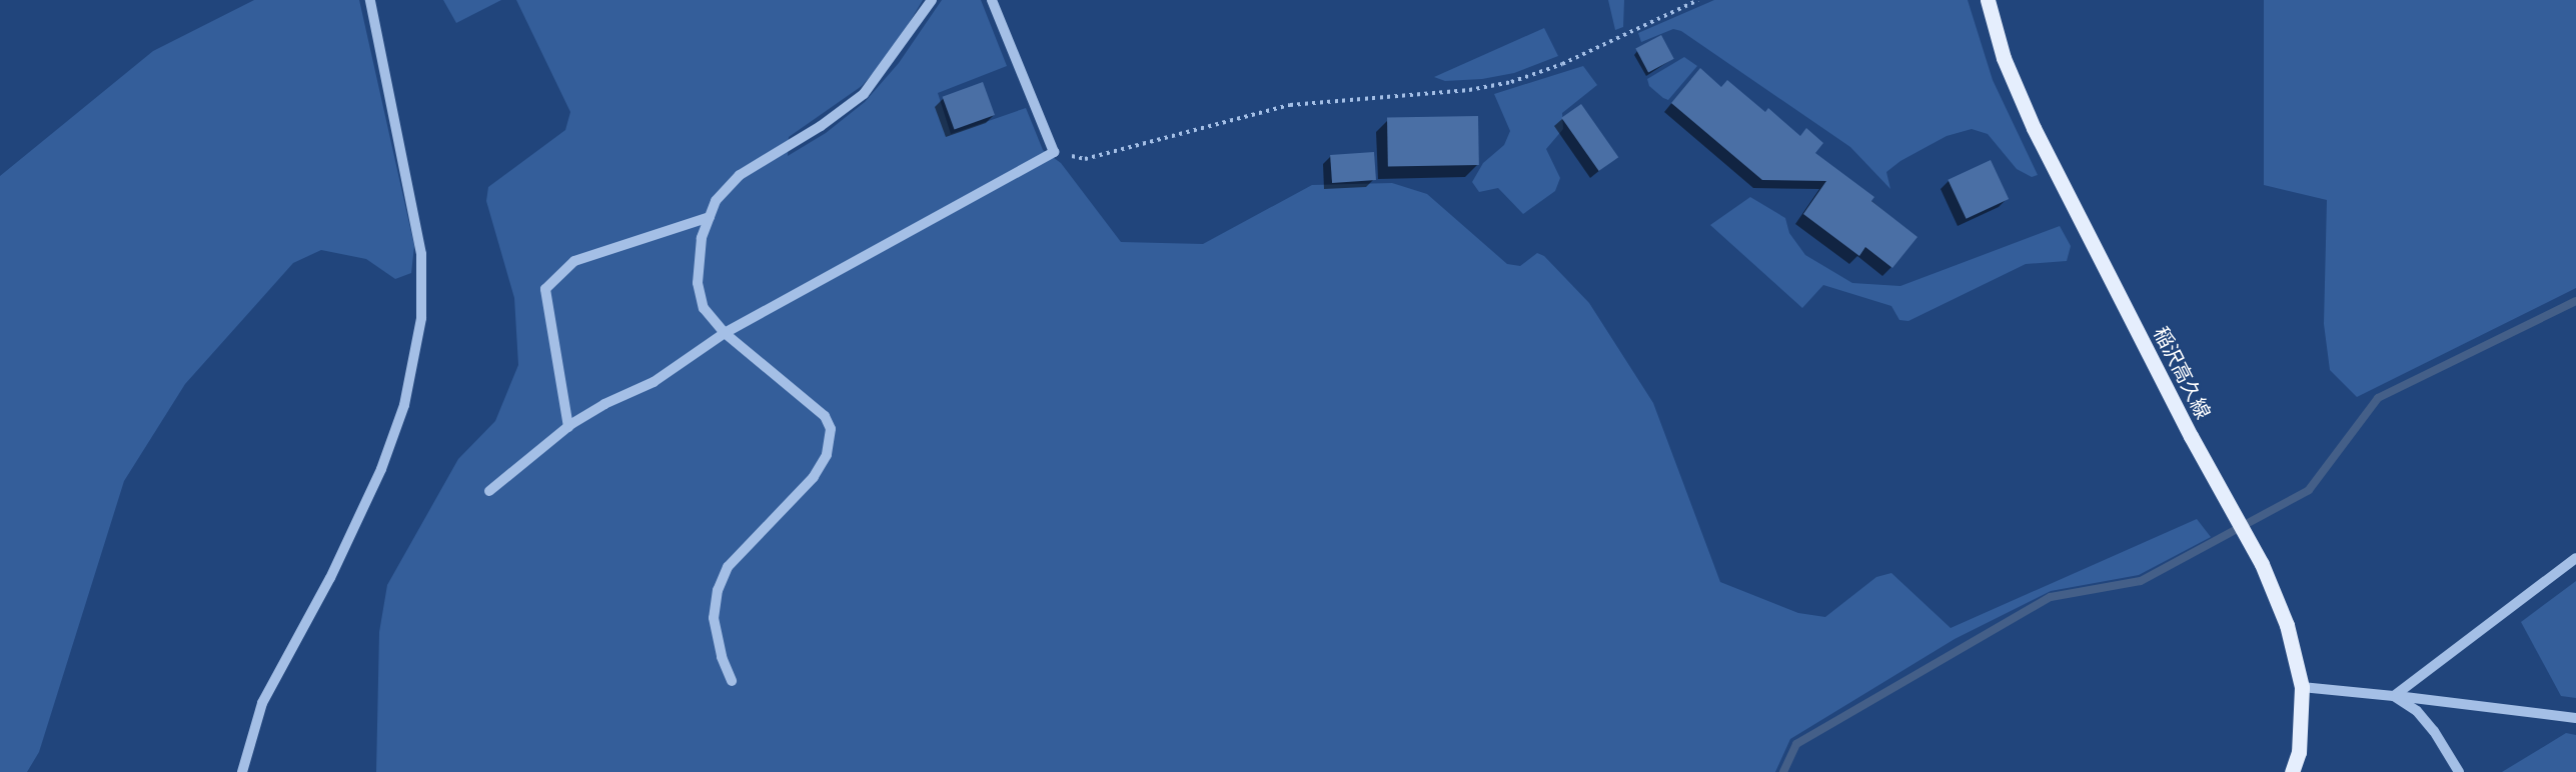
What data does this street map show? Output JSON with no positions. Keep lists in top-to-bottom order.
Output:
{
  "streets": {
    "main road": ["稲沢高久線"]
  }
}
